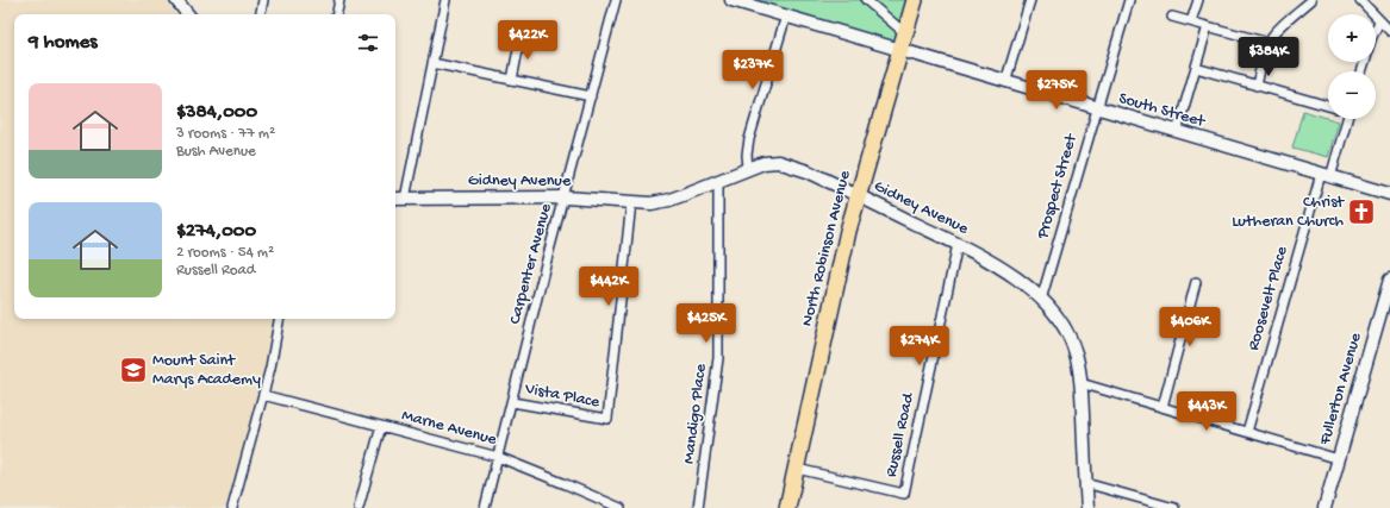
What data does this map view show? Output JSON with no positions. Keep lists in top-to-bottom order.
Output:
{
  "streets": {
    "highway": ["North Robinson Avenue"],
    "street": [
      "South Street",
      "Gidney Avenue",
      "Prospect Street",
      "Carpenter Avenue",
      "Roosevelt Place",
      "Fullerton Avenue",
      "Vista Place",
      "Mandigo Place",
      "Marne Avenue",
      "Russell Road"
    ]
  },
  "crossings": [
    ["South Street", "Prospect Street"],
    ["South Street", "North Robinson Avenue"],
    ["South Street", "Roosevelt Place"],
    ["Gidney Avenue", "Prospect Street"],
    ["Gidney Avenue", "North Robinson Avenue"],
    ["Gidney Avenue", "Carpenter Avenue"],
    ["Gidney Avenue", "Vista Place"],
    ["Gidney Avenue", "Mandigo Place"],
    ["Gidney Avenue", "Russell Road"],
    ["North Robinson Avenue", "Russell Road"],
    ["Carpenter Avenue", "Vista Place"],
    ["Carpenter Avenue", "Marne Avenue"]
  ],
  "places": {
    "church": ["Christ Lutheran Church"],
    "school or university": ["Mount Saint Marys Academy"]
  },
  "page": {
    "map_buttons": ["+", "−"],
    "heading": "9 homes",
    "price": [
      "$422K",
      "$384K",
      "$237K",
      "$275K",
      "$442K",
      "$425K",
      "$406K",
      "$274K",
      "$443K"
    ],
    "list": [
      {
        "name": "$384,000",
        "note": "3 rooms · 77 m² · Bush Avenue"
      },
      {
        "name": "$274,000",
        "note": "2 rooms · 54 m² · Russell Road"
      }
    ]
  }
}
